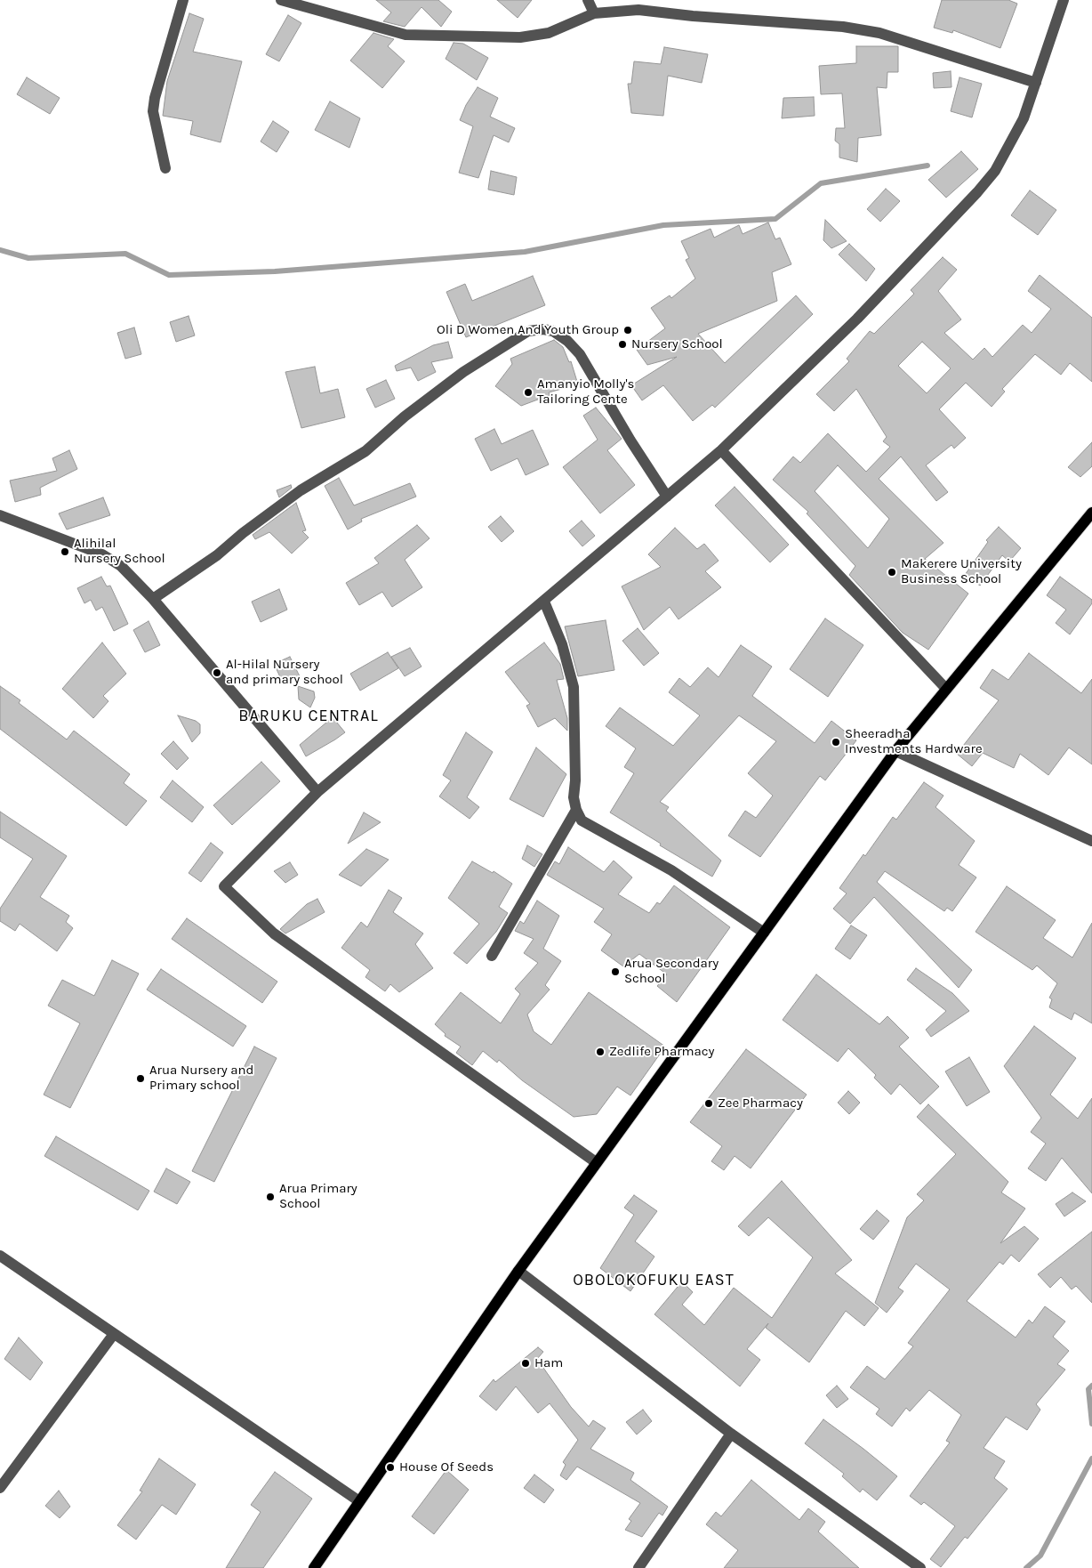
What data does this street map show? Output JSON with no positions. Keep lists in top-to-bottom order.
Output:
{
  "districts": ["BARUKU CENTRAL", "OBOLOKOFUKU EAST"],
  "places": [
    "Oli D Women And Youth Group",
    "Nursery School",
    "Amanyio Molly's Tailoring Cente",
    "Alihilal Nursery School",
    "Makerere University Business School",
    "Al-Hilal Nursery and primary school",
    "Sheeradha Investments Hardware",
    "Arua Secondary School",
    "Zedlife Pharmacy",
    "Arua Nursery and Primary school",
    "Zee Pharmacy",
    "Arua Primary School",
    "Ham",
    "House Of Seeds"
  ]
}
